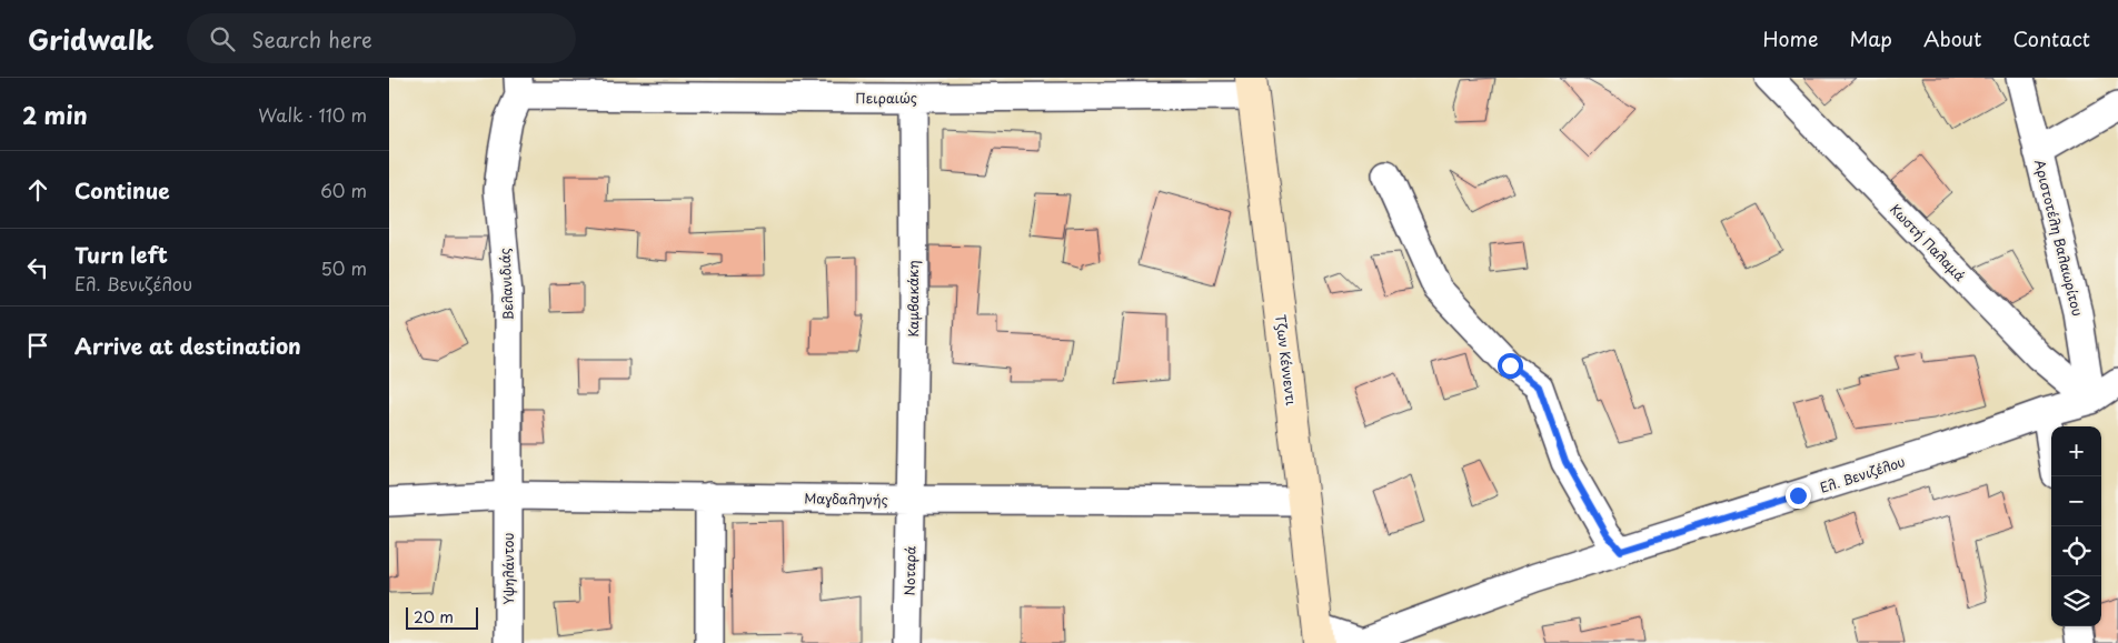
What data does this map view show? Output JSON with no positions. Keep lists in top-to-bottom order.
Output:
{
  "streets": {
    "street": [
      "Πειραιώς",
      "Αριστοτέλη Βαλαωρίτου",
      "Κωστή Παλαμά",
      "Βελανιδιάς",
      "Καμβακάκη",
      "Τζων Κέννεντι",
      "Ελ. Βενιζέλου",
      "Μαγδαληνής",
      "Υψηλάντου",
      "Νοταρά"
    ]
  },
  "crossings": [
    ["Πειραιώς", "Βελανιδιάς"],
    ["Πειραιώς", "Καμβακάκη"],
    ["Πειραιώς", "Τζων Κέννεντι"],
    ["Αριστοτέλη Βαλαωρίτου", "Κωστή Παλαμά"],
    ["Αριστοτέλη Βαλαωρίτου", "Ελ. Βενιζέλου"],
    ["Κωστή Παλαμά", "Ελ. Βενιζέλου"],
    ["Βελανιδιάς", "Μαγδαληνής"],
    ["Βελανιδιάς", "Υψηλάντου"],
    ["Καμβακάκη", "Μαγδαληνής"],
    ["Καμβακάκη", "Νοταρά"],
    ["Τζων Κέννεντι", "Ελ. Βενιζέλου"],
    ["Τζων Κέννεντι", "Μαγδαληνής"],
    ["Μαγδαληνής", "Υψηλάντου"],
    ["Μαγδαληνής", "Νοταρά"]
  ],
  "scale_bar": "20 m",
  "page": {
    "header": "Gridwalk",
    "search": "Search here",
    "nav": [
      "Home",
      "Map",
      "About",
      "Contact"
    ],
    "heading": ["2 min", "Walk · 110 m"],
    "list": [
      ["Continue", "60 m"],
      ["Turn left", "Ελ. Βενιζέλου", "50 m"],
      "Arrive at destination"
    ],
    "map_buttons": ["+", "−"],
    "scale": "20 m"
  }
}
